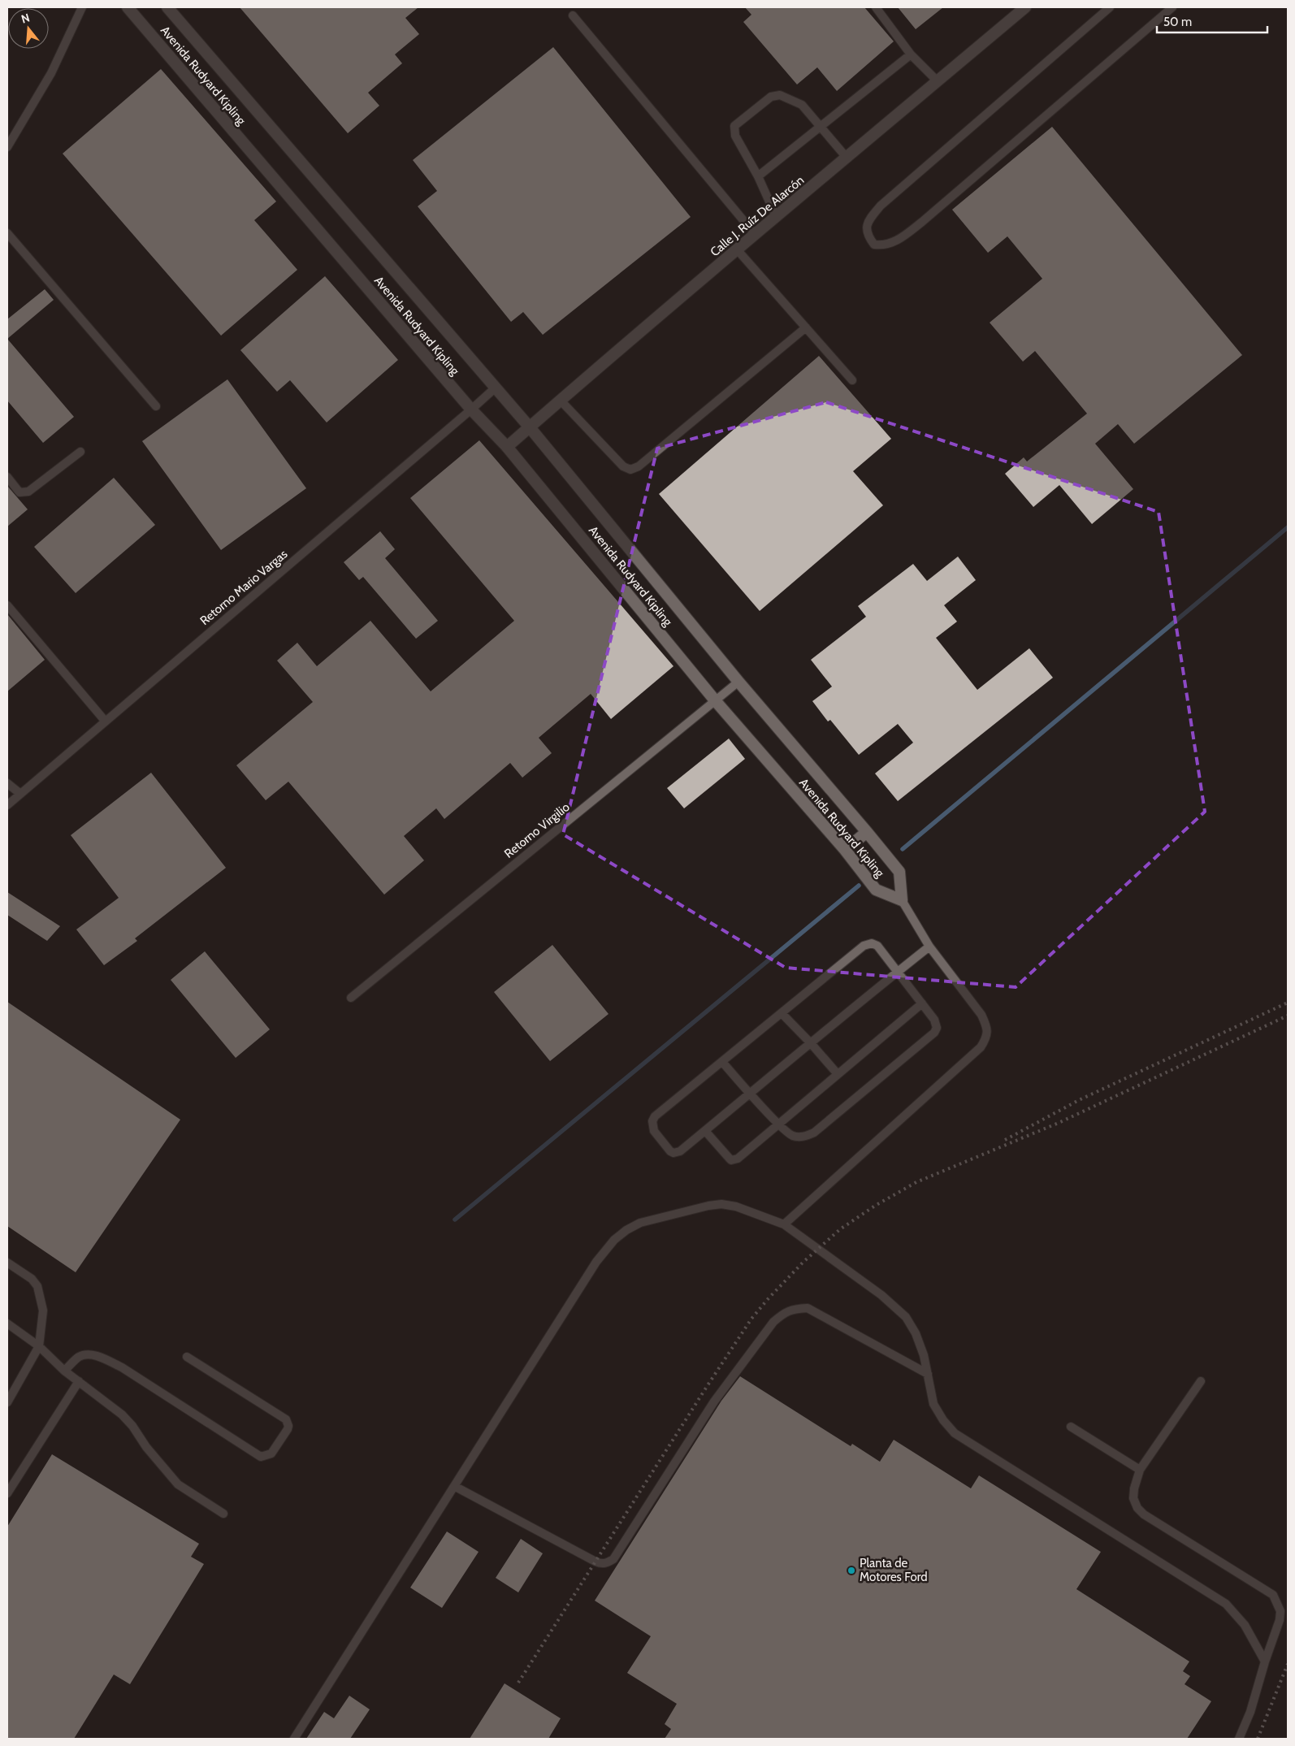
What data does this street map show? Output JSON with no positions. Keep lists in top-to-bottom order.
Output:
{
  "streets": {
    "street": ["Avenida Rudyard Kipling", "Calle J. Ruíz De Alarcón"],
    "lane": ["Retorno Mario Vargas", "Retorno Virgilio"]
  },
  "crossings": [
    ["Avenida Rudyard Kipling", "Calle J. Ruíz De Alarcón"],
    ["Avenida Rudyard Kipling", "Retorno Mario Vargas"],
    ["Avenida Rudyard Kipling", "Retorno Virgilio"]
  ],
  "places": ["Planta de Motores Ford"],
  "scale_bar": "50 m",
  "north": "top"
}
